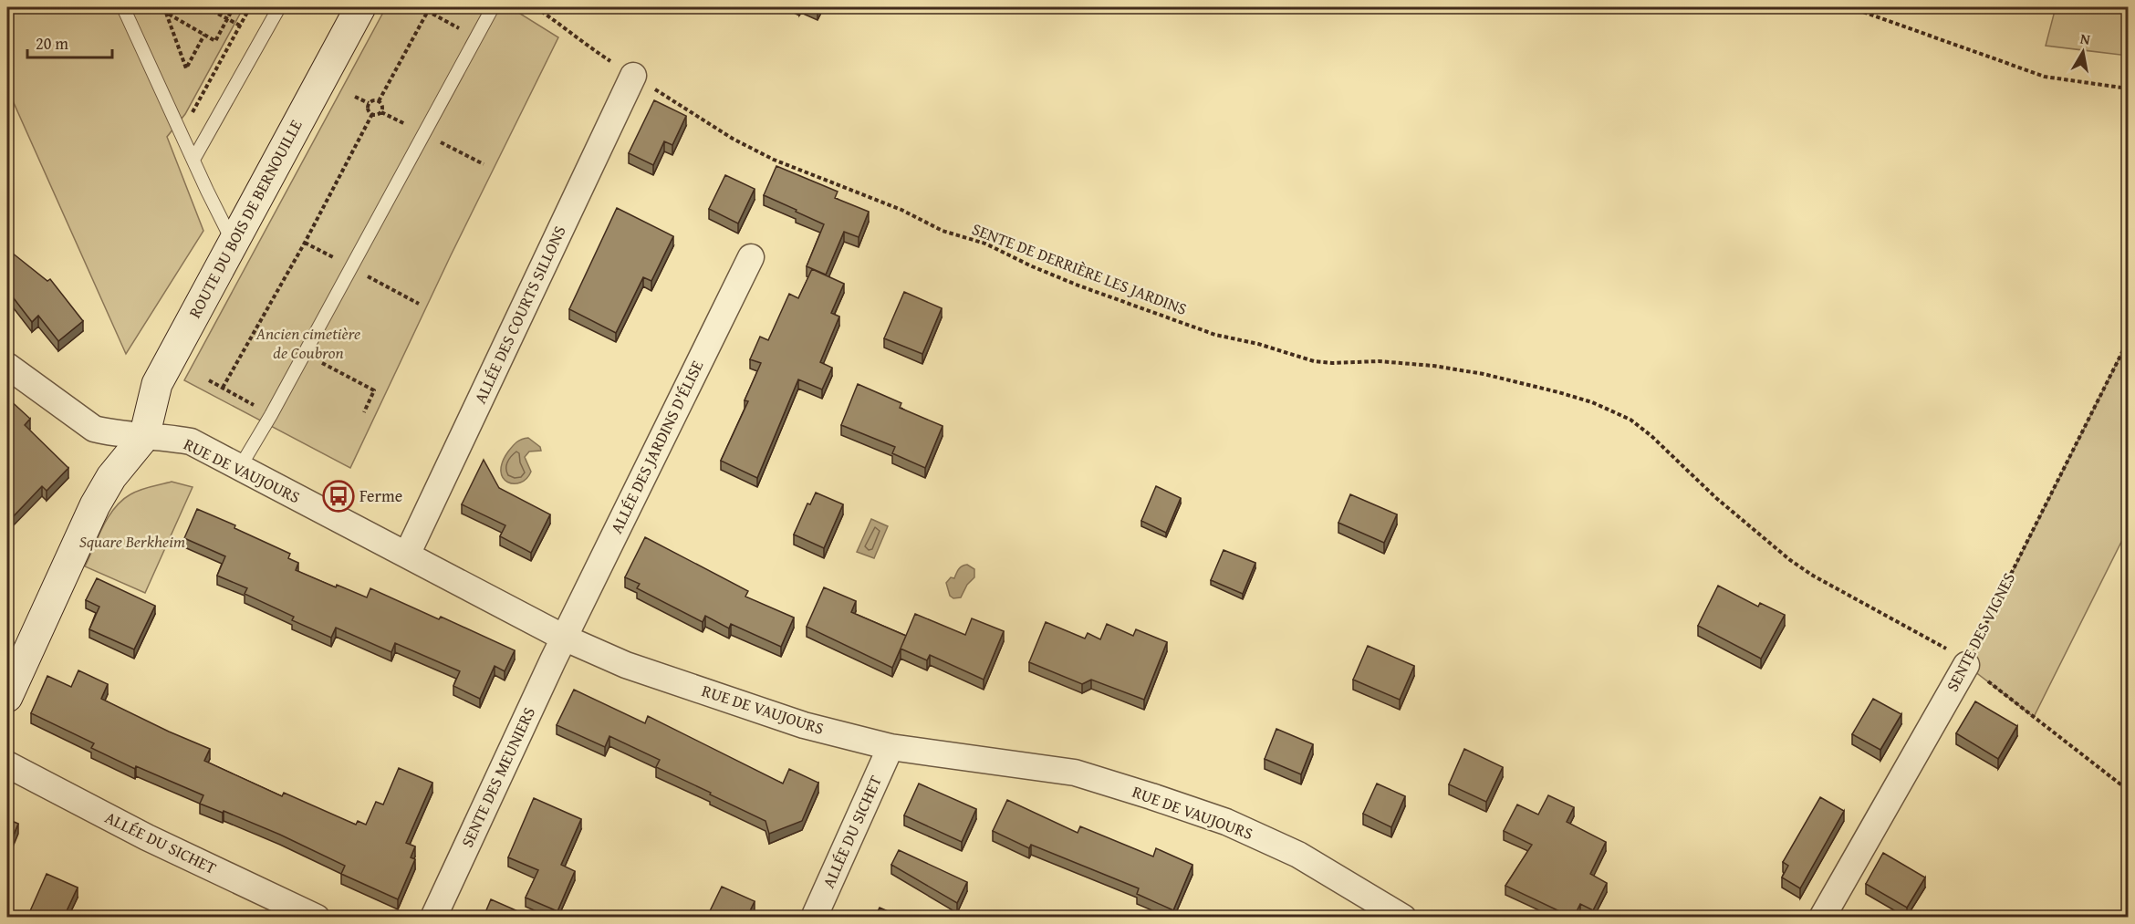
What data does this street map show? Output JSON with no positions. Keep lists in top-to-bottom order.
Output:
{
  "streets": {
    "street": [
      "ROUTE DU BOIS DE BERNOUILLE",
      "ALLÉE DES COURTS SILLONS",
      "ALLÉE DES JARDINS D'ÉLISE",
      "RUE DE VAUJOURS",
      "SENTE DES VIGNES",
      "SENTE DES MEUNIERS",
      "ALLÉE DU SICHET"
    ],
    "path": ["SENTE DE DERRIÈRE LES JARDINS"]
  },
  "crossings": [
    ["ROUTE DU BOIS DE BERNOUILLE", "RUE DE VAUJOURS"],
    ["SENTE DE DERRIÈRE LES JARDINS", "ALLÉE DES COURTS SILLONS"],
    ["SENTE DE DERRIÈRE LES JARDINS", "SENTE DES VIGNES"],
    ["ALLÉE DES COURTS SILLONS", "RUE DE VAUJOURS"],
    ["ALLÉE DES JARDINS D'ÉLISE", "RUE DE VAUJOURS"],
    ["ALLÉE DES JARDINS D'ÉLISE", "SENTE DES MEUNIERS"],
    ["RUE DE VAUJOURS", "SENTE DES MEUNIERS"],
    ["RUE DE VAUJOURS", "ALLÉE DU SICHET"]
  ],
  "parks": ["Ancien cimetière de Coubron", "Square Berkheim"],
  "places": {
    "bus stop": ["Ferme"]
  },
  "scale_bar": "20 m",
  "north": "top"
}
